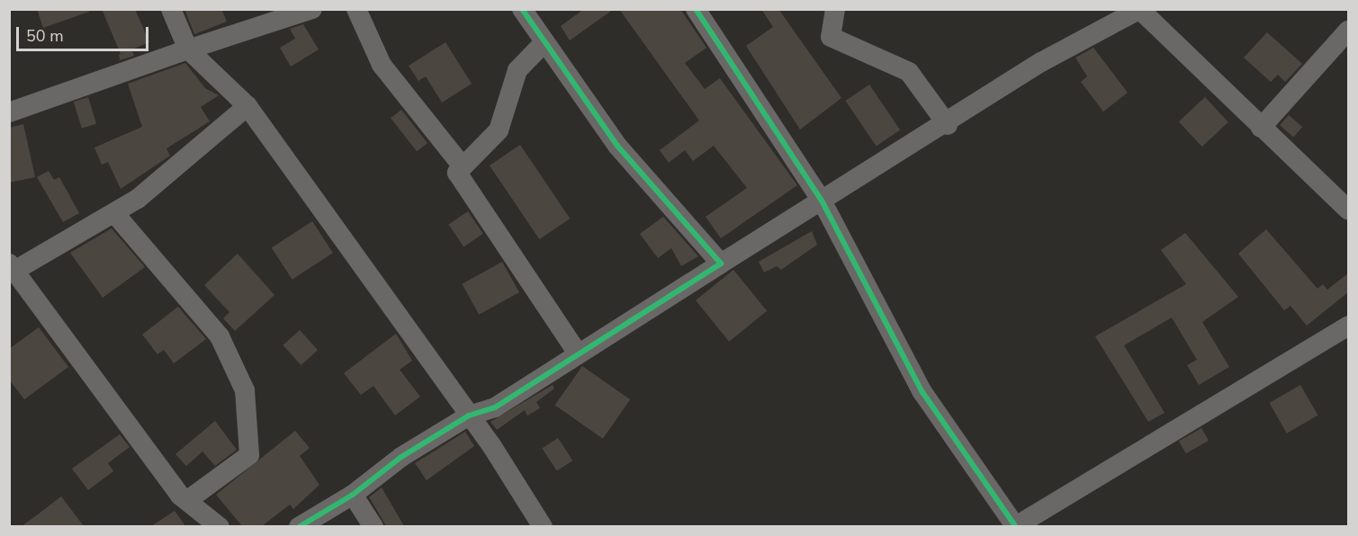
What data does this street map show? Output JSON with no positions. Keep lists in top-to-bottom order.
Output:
{
  "scale_bar": "50 m"
}
